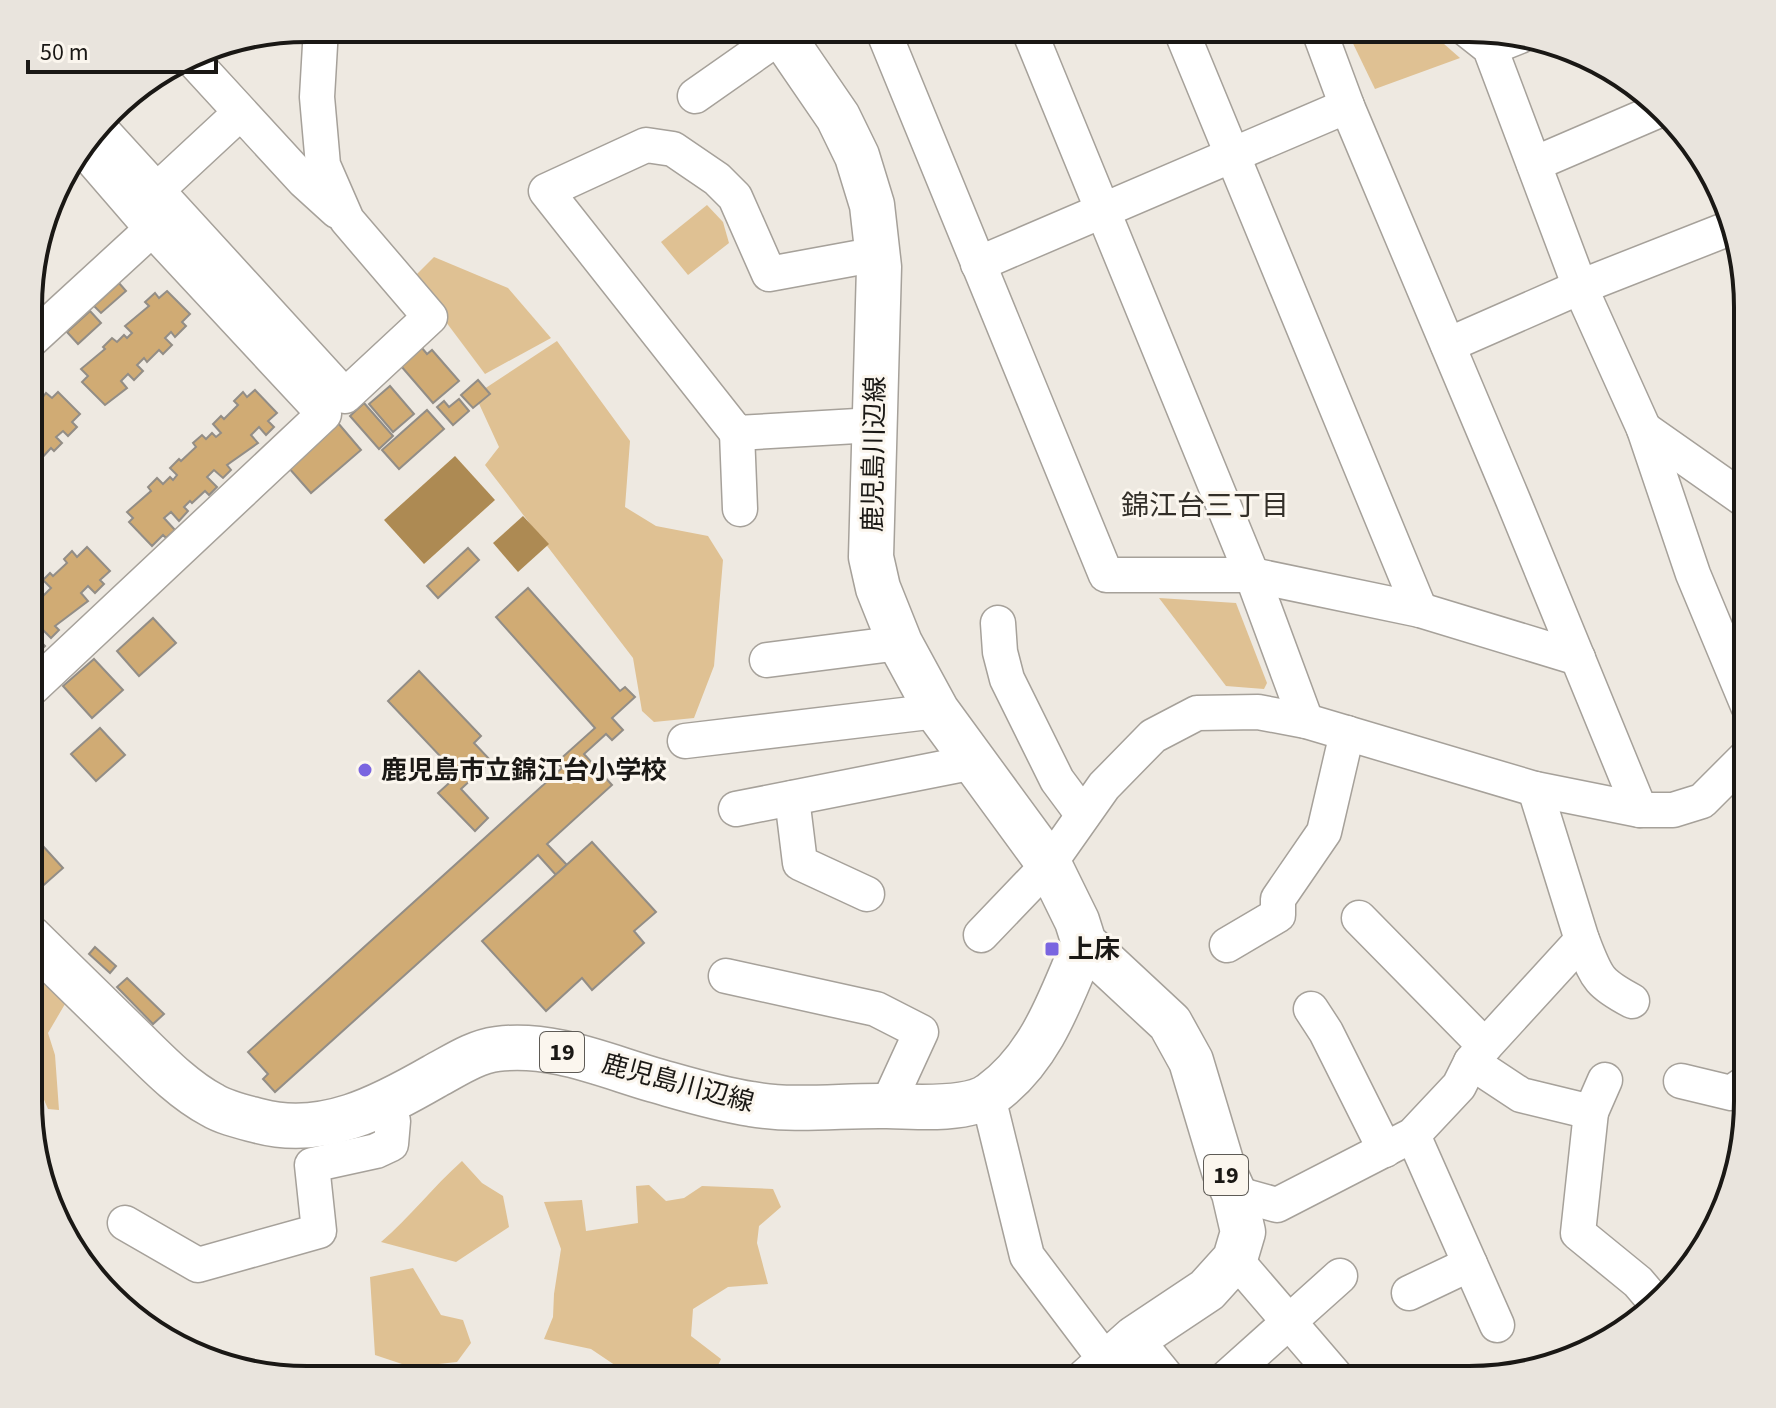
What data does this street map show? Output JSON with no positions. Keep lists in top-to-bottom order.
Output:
{
  "streets": {
    "main road": ["鹿児島川辺線", "19"]
  },
  "districts": ["錦江台三丁目"],
  "places": {
    "other": ["鹿児島市立錦江台小学校"],
    "transit": ["上床"]
  },
  "scale_bar": "50 m"
}
